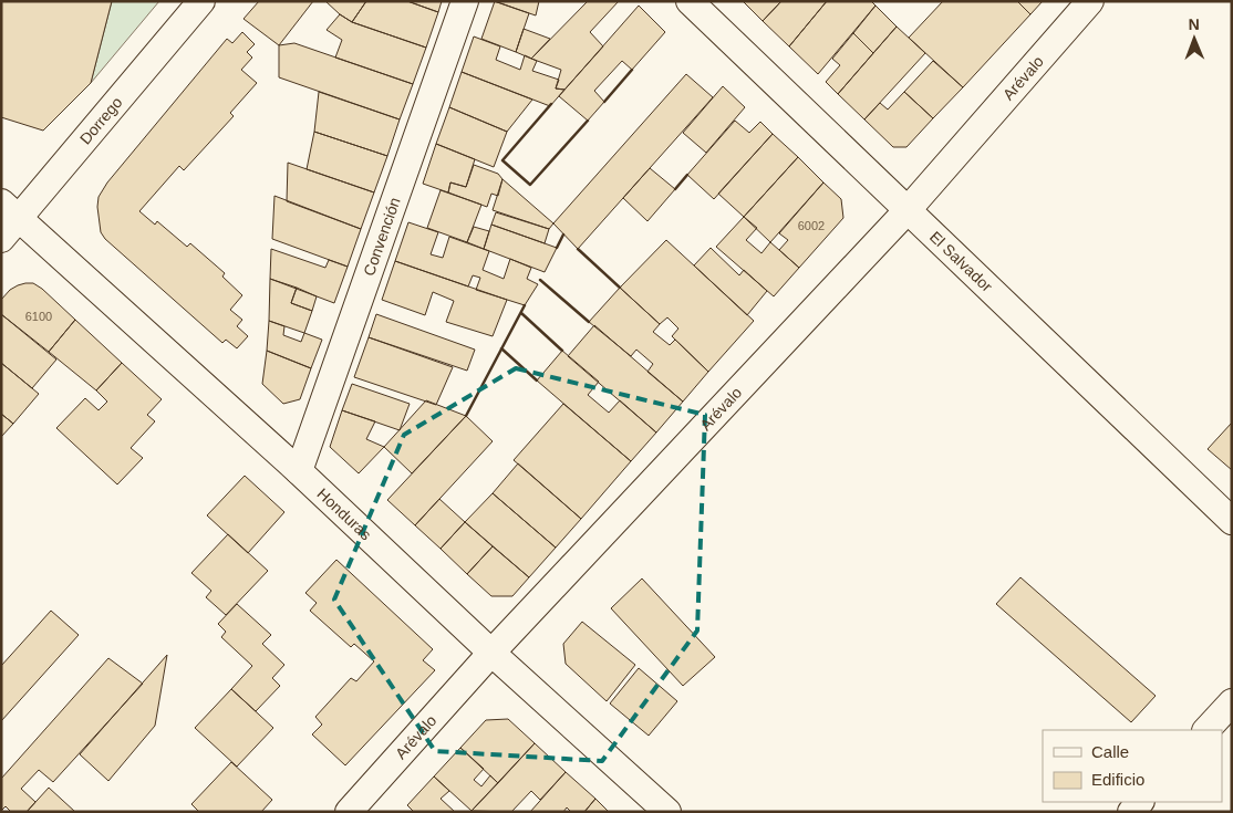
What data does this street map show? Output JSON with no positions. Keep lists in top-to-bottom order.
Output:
{
  "streets": {
    "street": [
      "Arévalo",
      "Dorrego",
      "Convención",
      "El Salvador",
      "Honduras"
    ]
  },
  "crossings": [
    ["Arévalo", "El Salvador"],
    ["Arévalo", "Honduras"],
    ["Dorrego", "Honduras"],
    ["Convención", "Honduras"]
  ],
  "house_numbers": ["6002", "6100"],
  "legend": ["Calle", "Edificio"],
  "north": "top"
}
